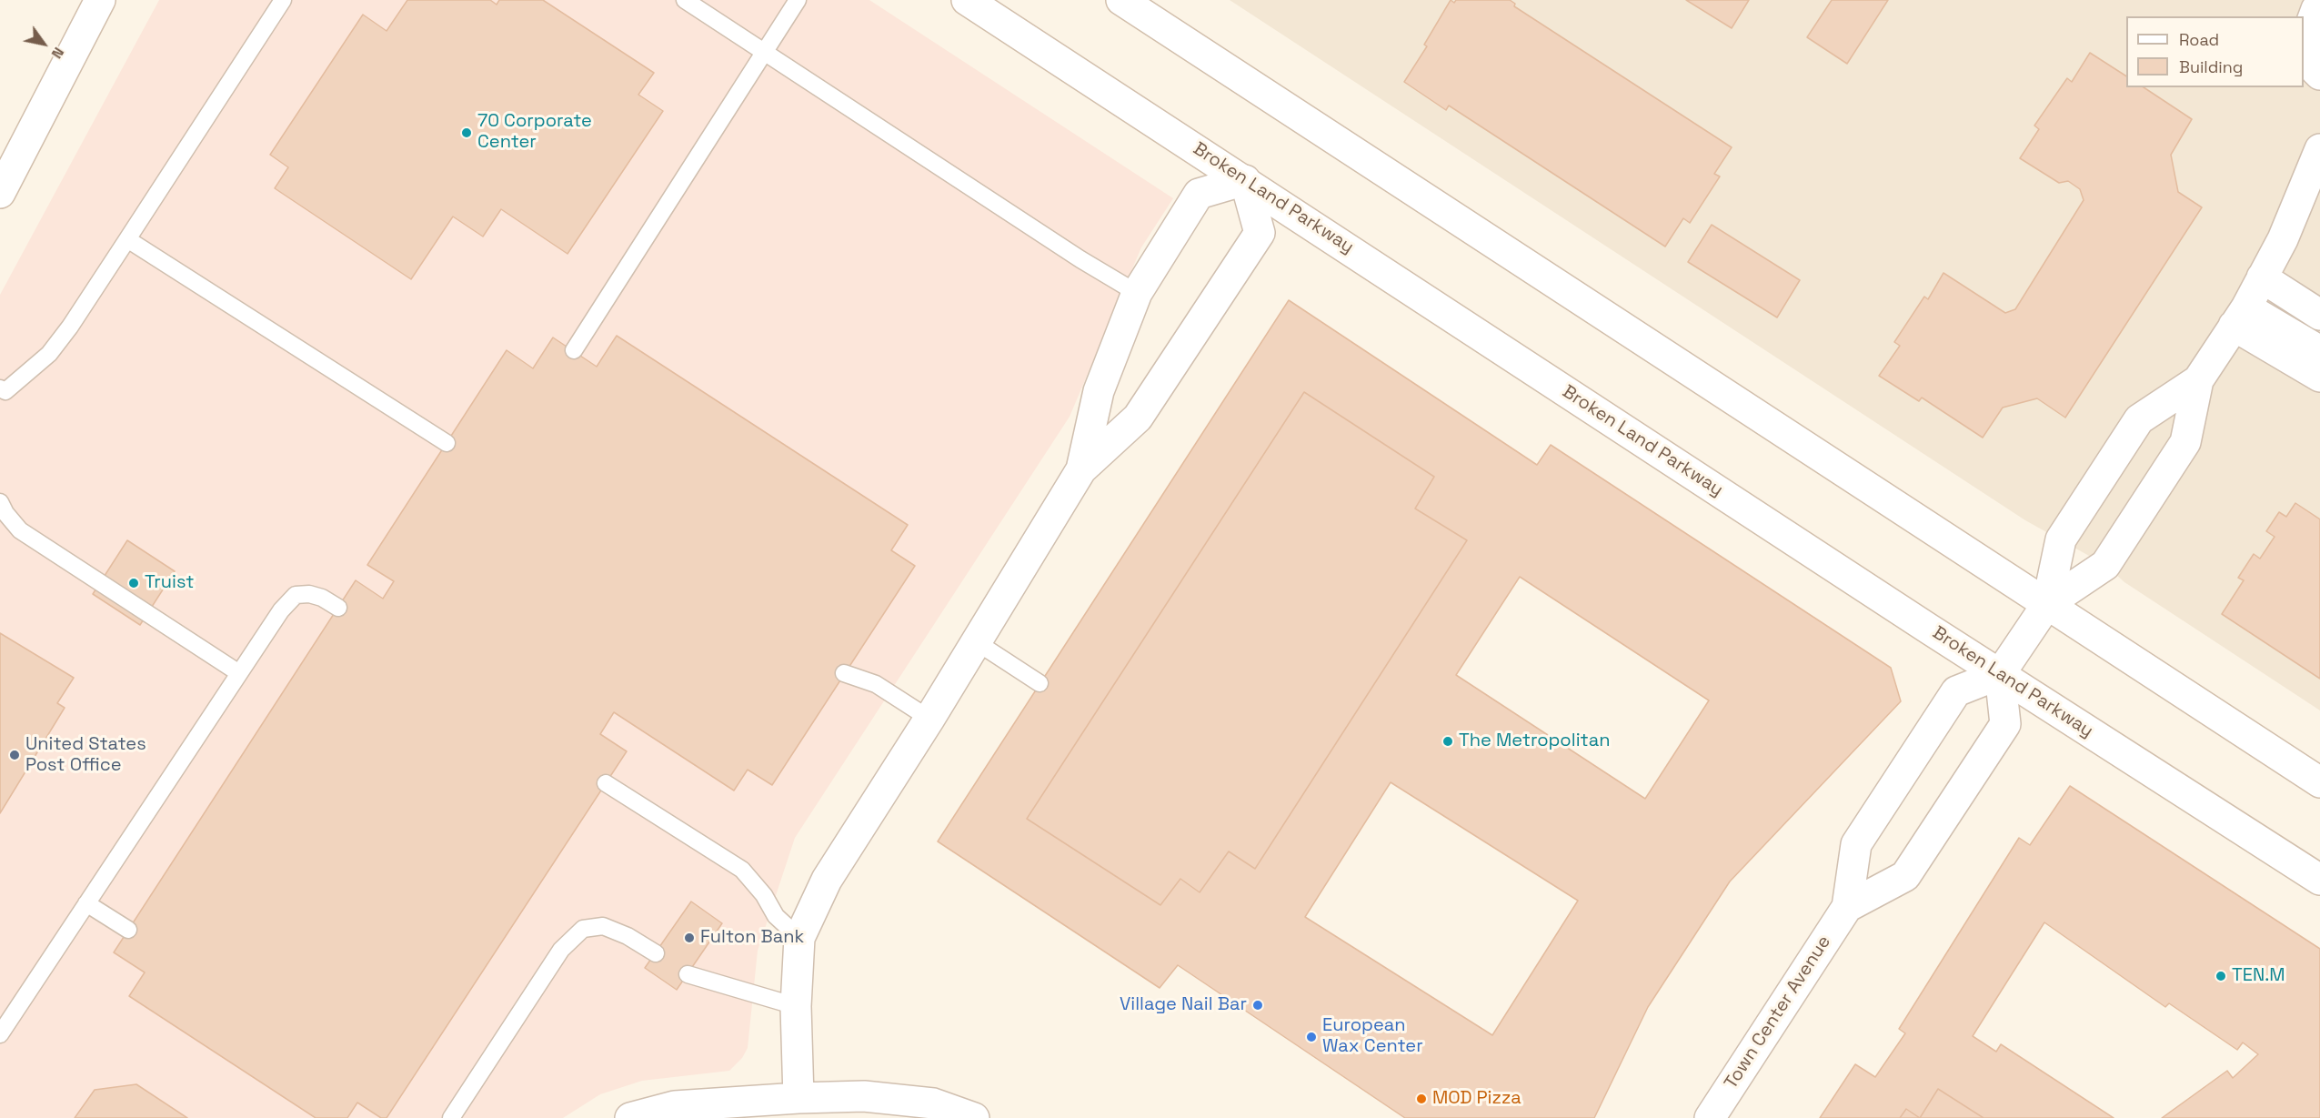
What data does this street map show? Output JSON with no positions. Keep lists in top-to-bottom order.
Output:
{
  "streets": {
    "street": ["Broken Land Parkway", "Town Center Avenue"]
  },
  "crossings": [
    ["Broken Land Parkway", "Town Center Avenue"]
  ],
  "places": [
    "70 Corporate Center",
    "Truist",
    "The Metropolitan",
    "United States Post Office",
    "Fulton Bank",
    "TEN.M",
    "Village Nail Bar",
    "European Wax Center",
    "MOD Pizza"
  ],
  "legend": ["Road", "Building"],
  "north": "bottom right"
}
